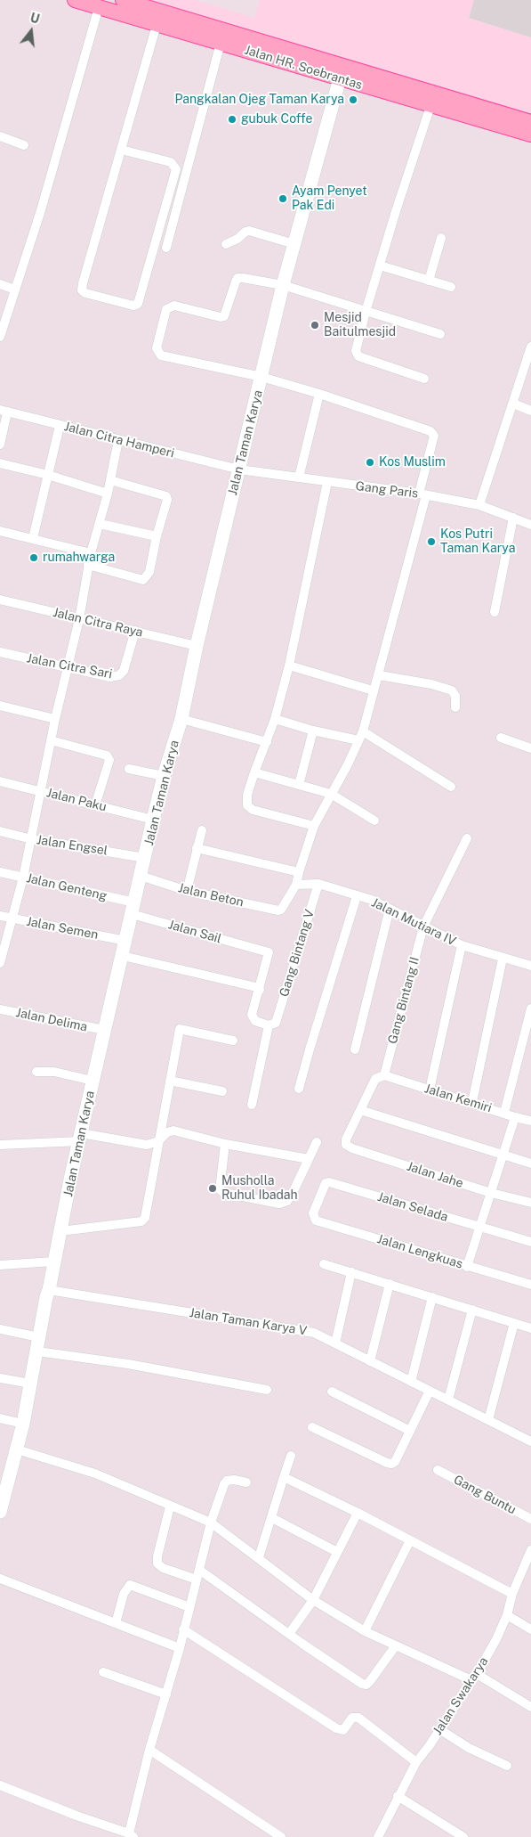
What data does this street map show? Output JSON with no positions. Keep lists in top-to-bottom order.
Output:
{
  "streets": {
    "main road": ["Jalan HR. Soebrantas"],
    "street": [
      "Jalan Citra Hamperi",
      "Jalan Taman Karya",
      "Gang Paris",
      "Jalan Citra Raya",
      "Jalan Citra Sari",
      "Jalan Paku",
      "Jalan Engsel",
      "Jalan Genteng",
      "Jalan Beton",
      "Jalan Mutiara IV",
      "Jalan Semen",
      "Jalan Sail",
      "Gang Bintang V",
      "Gang Bintang II",
      "Jalan Delima",
      "Jalan Kemiri",
      "Jalan Jahe",
      "Jalan Selada",
      "Jalan Lengkuas",
      "Jalan Taman Karya V",
      "Gang Buntu",
      "Jalan Swakarya"
    ]
  },
  "crossings": [
    ["Jalan HR. Soebrantas", "Jalan Taman Karya"],
    ["Jalan Citra Hamperi", "Jalan Taman Karya"],
    ["Jalan Citra Hamperi", "Gang Paris"],
    ["Jalan Taman Karya", "Gang Paris"],
    ["Jalan Taman Karya", "Jalan Citra Raya"],
    ["Jalan Taman Karya", "Jalan Paku"],
    ["Jalan Taman Karya", "Jalan Engsel"],
    ["Jalan Taman Karya", "Jalan Genteng"],
    ["Jalan Taman Karya", "Jalan Beton"],
    ["Jalan Taman Karya", "Jalan Semen"],
    ["Jalan Taman Karya", "Jalan Sail"],
    ["Jalan Taman Karya", "Jalan Delima"],
    ["Jalan Taman Karya", "Jalan Taman Karya V"],
    ["Jalan Citra Raya", "Jalan Citra Sari"],
    ["Jalan Genteng", "Jalan Sail"],
    ["Jalan Beton", "Jalan Mutiara IV"],
    ["Jalan Mutiara IV", "Gang Bintang V"],
    ["Jalan Mutiara IV", "Gang Bintang II"],
    ["Gang Bintang II", "Jalan Kemiri"],
    ["Jalan Selada", "Jalan Lengkuas"]
  ],
  "places": [
    "Pangkalan Ojeg Taman Karya",
    "gubuk Coffe",
    "Ayam Penyet Pak Edi",
    "Mesjid Baitulmesjid",
    "Kos Muslim",
    "Kos Putri Taman Karya",
    "rumahwarga",
    "Musholla Ruhul Ibadah"
  ],
  "north": "top"
}
